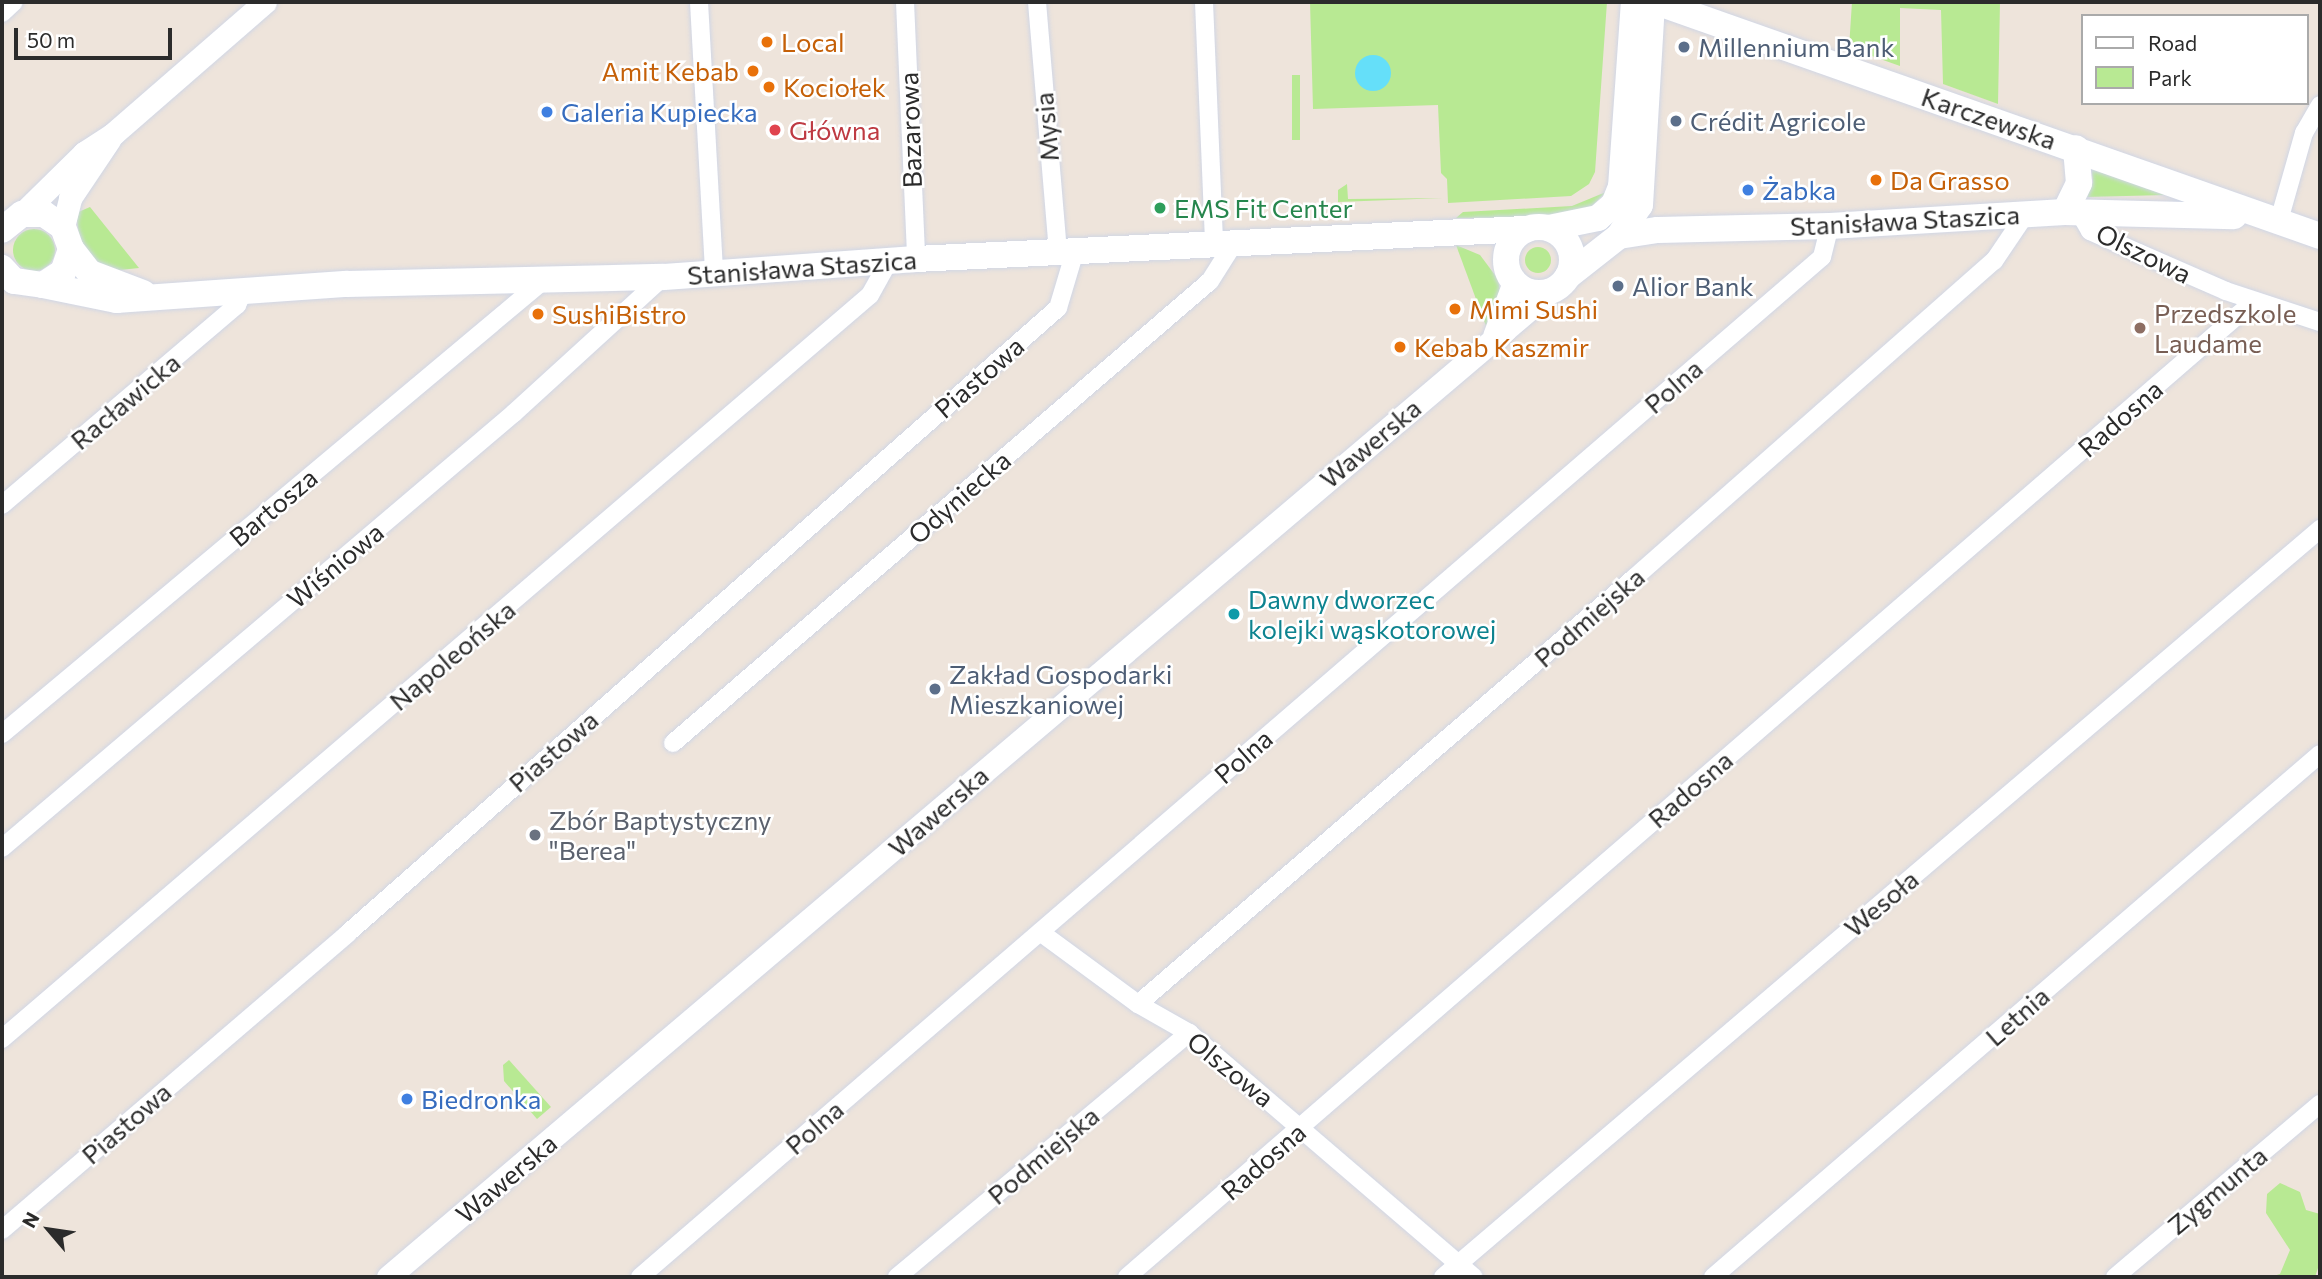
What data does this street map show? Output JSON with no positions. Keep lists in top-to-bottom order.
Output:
{
  "streets": {
    "main road": ["Karczewska", "Stanisława Staszica"],
    "street": [
      "Mysia",
      "Bazarowa",
      "Olszowa",
      "Piastowa",
      "Polna",
      "Racławicka",
      "Radosna",
      "Wawerska",
      "Odyniecka",
      "Bartosza",
      "Wiśniowa",
      "Podmiejska",
      "Napoleońska",
      "Wesoła",
      "Letnia",
      "Zygmunta"
    ]
  },
  "crossings": [
    ["Karczewska", "Stanisława Staszica"],
    ["Mysia", "Stanisława Staszica"],
    ["Mysia", "Piastowa"],
    ["Bazarowa", "Stanisława Staszica"],
    ["Stanisława Staszica", "Olszowa"],
    ["Stanisława Staszica", "Piastowa"],
    ["Stanisława Staszica", "Polna"],
    ["Stanisława Staszica", "Racławicka"],
    ["Stanisława Staszica", "Wawerska"],
    ["Stanisława Staszica", "Odyniecka"],
    ["Stanisława Staszica", "Bartosza"],
    ["Stanisława Staszica", "Wiśniowa"],
    ["Stanisława Staszica", "Podmiejska"],
    ["Stanisława Staszica", "Napoleońska"],
    ["Olszowa", "Polna"],
    ["Olszowa", "Radosna"],
    ["Olszowa", "Podmiejska"],
    ["Olszowa", "Wesoła"]
  ],
  "places": [
    "Local",
    "Millennium Bank",
    "Amit Kebab",
    "Kociołek",
    "Galeria Kupiecka",
    "Crédit Agricole",
    "Główna",
    "Da Grasso",
    "Żabka",
    "EMS Fit Center",
    "Alior Bank",
    "Mimi Sushi",
    "SushiBistro",
    "Przedszkole Laudame",
    "Kebab Kaszmir",
    "Dawny dworzec kolejki wąskotorowej",
    "Zakład Gospodarki Mieszkaniowej",
    "Zbór Baptystyczny \"Berea\"",
    "Biedronka"
  ],
  "legend": ["Road", "Park"],
  "scale_bar": "50 m",
  "north": "top left"
}
